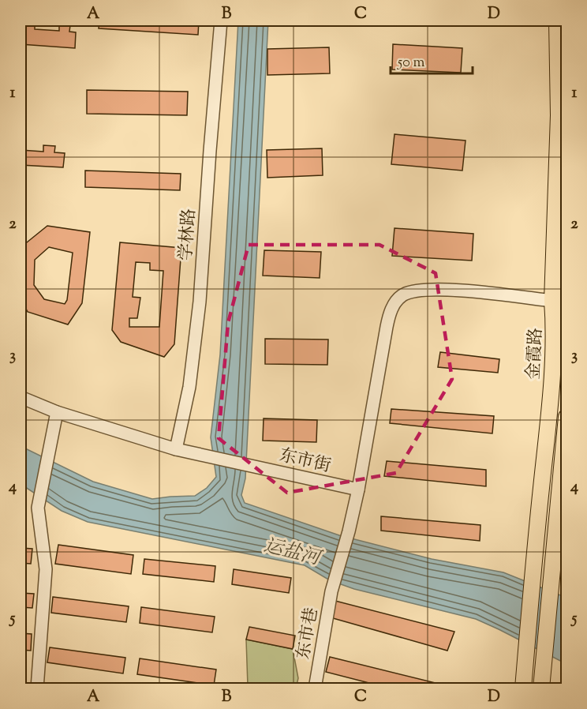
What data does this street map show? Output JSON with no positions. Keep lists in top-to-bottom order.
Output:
{
  "streets": {
    "main road": ["金霞路"],
    "street": ["学林路", "东市街", "东市巷"]
  },
  "crossings": [
    ["学林路", "东市街"],
    ["金霞路", "东市巷"],
    ["东市街", "东市巷"]
  ],
  "water": ["运盐河"],
  "scale_bar": "50 m",
  "grid": {
    "columns": [
      "A",
      "B",
      "C",
      "D"
    ],
    "rows": [
      "1",
      "2",
      "3",
      "4",
      "5"
    ]
  }
}
